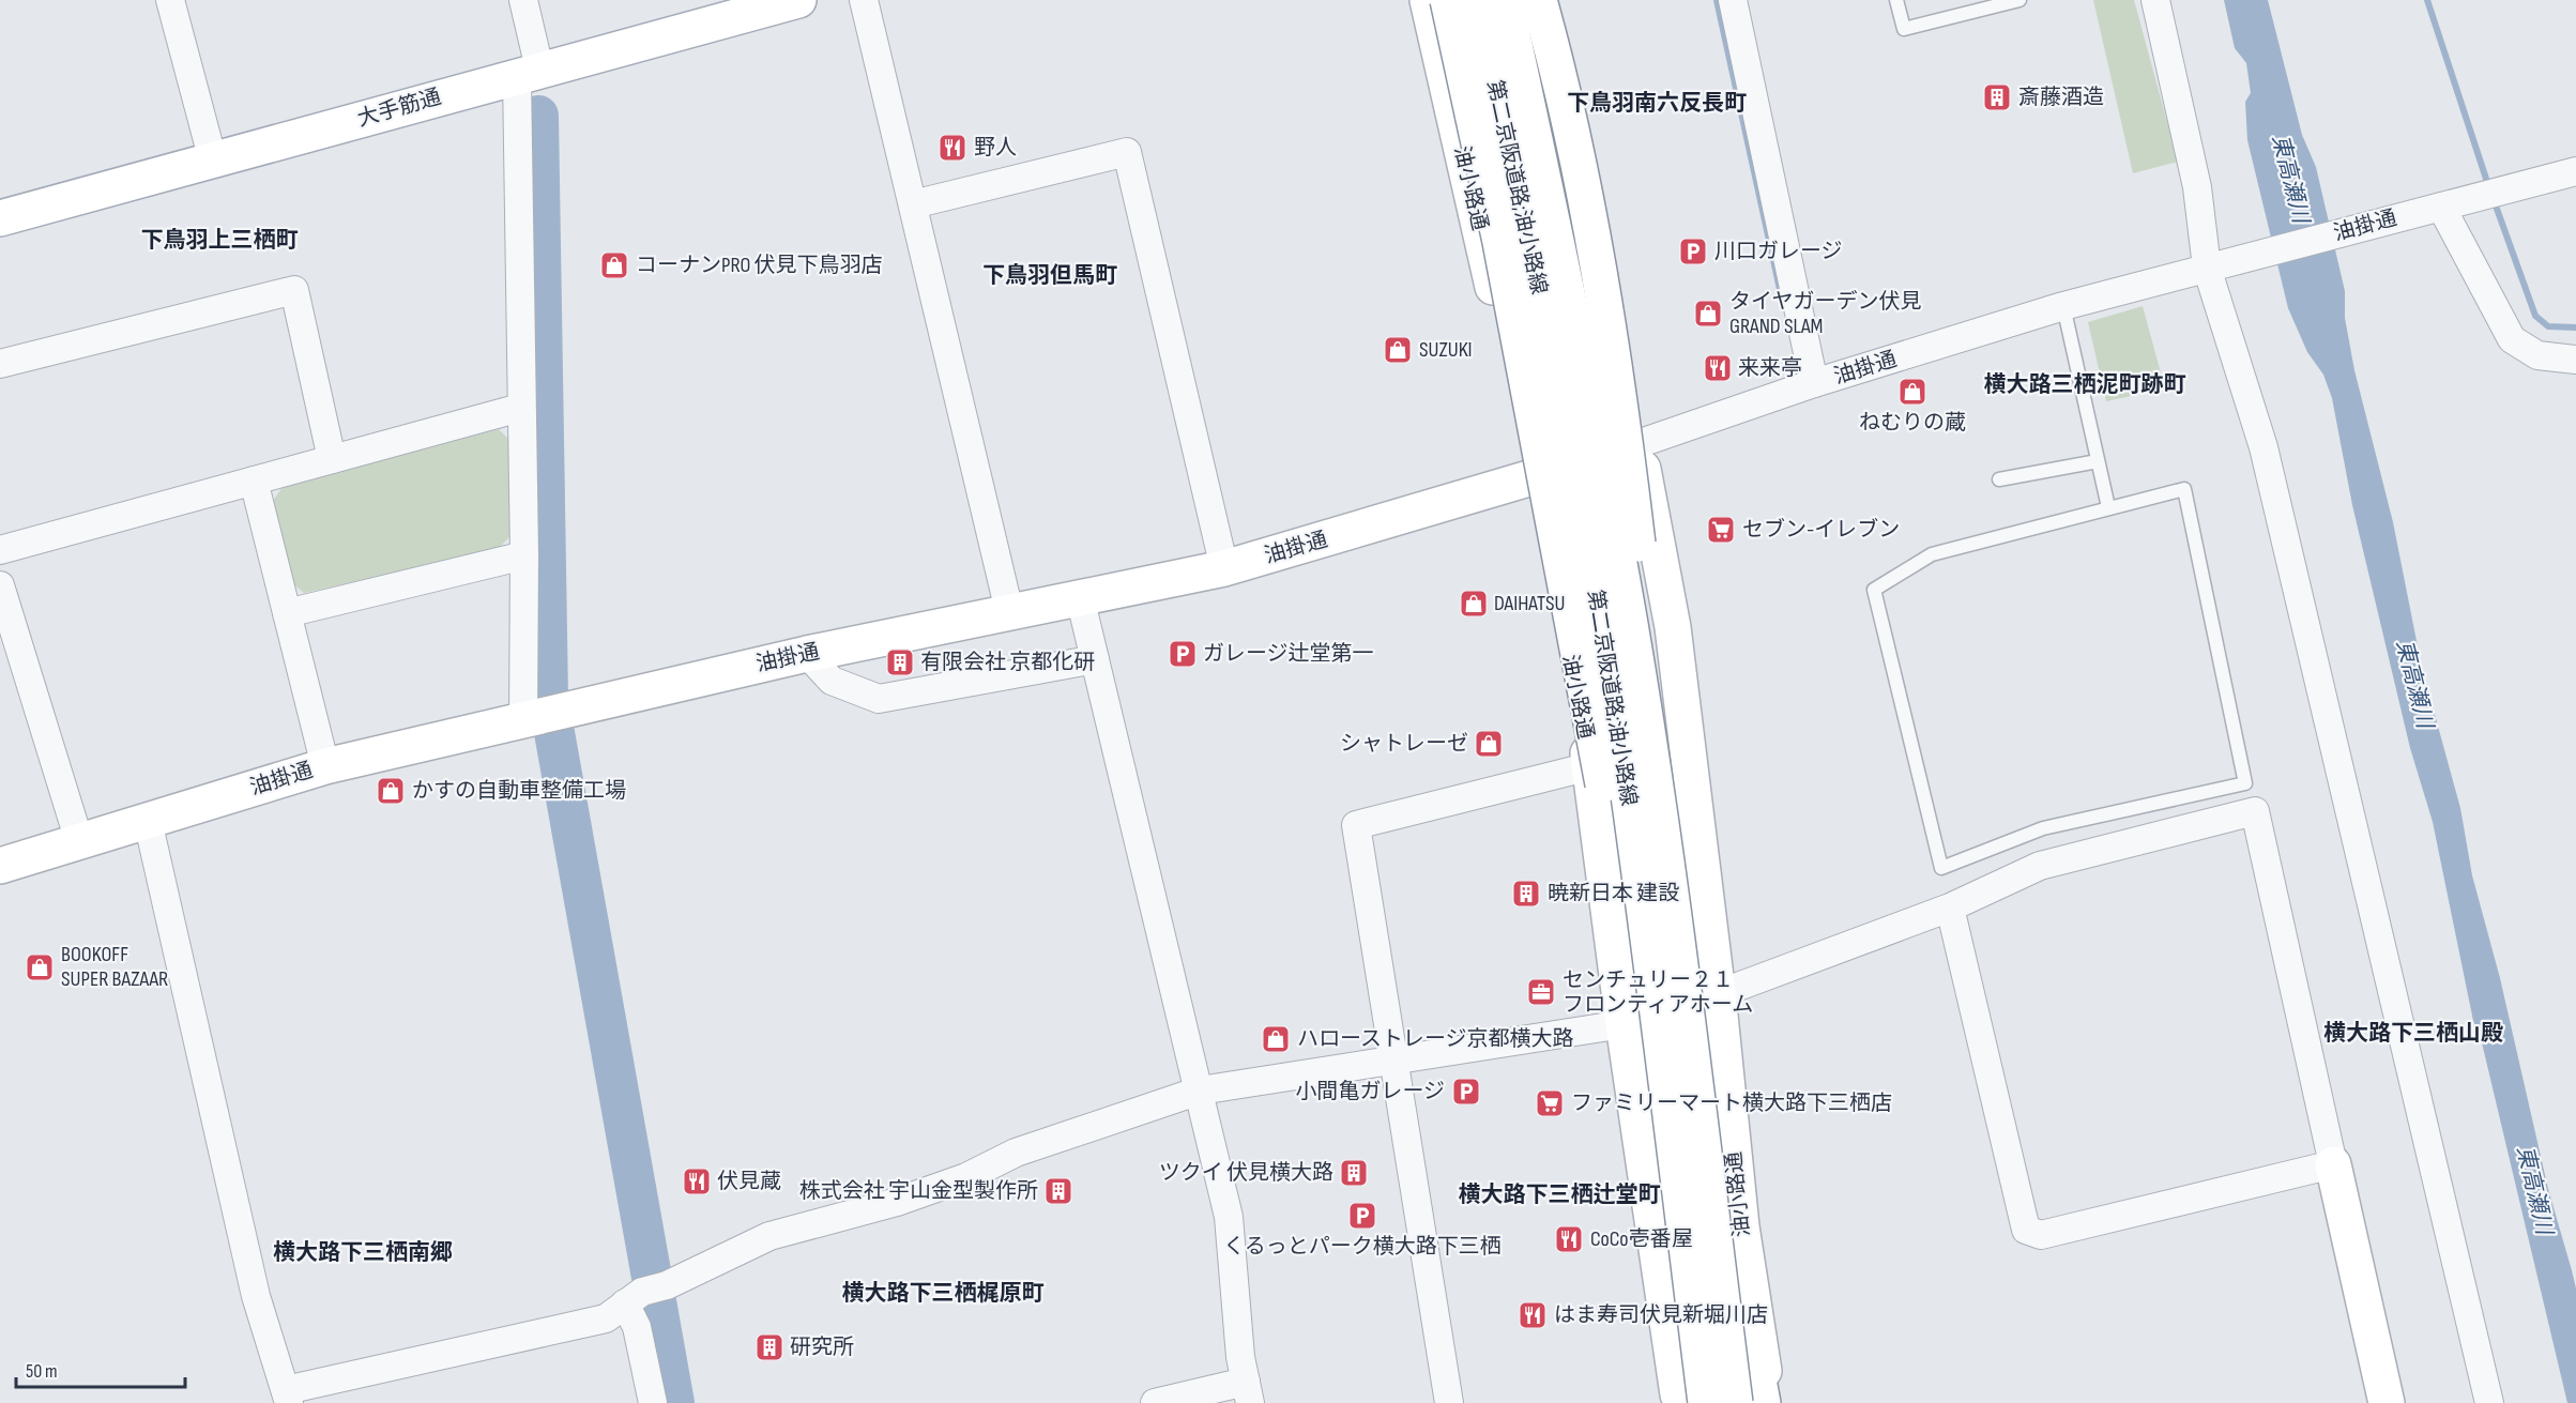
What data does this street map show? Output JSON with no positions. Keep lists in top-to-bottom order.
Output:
{
  "streets": {
    "main road": [
      "大手筋通",
      "第二京阪道路;油小路線",
      "油小路通",
      "油掛通"
    ]
  },
  "crossings": [
    ["油小路通", "油掛通"]
  ],
  "districts": [
    "下鳥羽南六反長町",
    "下鳥羽上三栖町",
    "下鳥羽但馬町",
    "横大路三栖泥町跡町",
    "横大路下三栖山殿",
    "横大路下三栖辻堂町",
    "横大路下三栖南郷",
    "横大路下三栖梶原町"
  ],
  "water": ["東高瀬川"],
  "places": {
    "building": [
      "斎藤酒造",
      "有限会社 京都化研",
      "暁新日本 建設",
      "ツクイ 伏見横大路",
      "株式会社 宇山金型製作所",
      "研究所"
    ],
    "restaurant": [
      "野人",
      "来来亭",
      "伏見蔵",
      "CoCo壱番屋",
      "はま寿司伏見新堀川店"
    ],
    "parking": [
      "川口ガレージ",
      "ガレージ辻堂第一",
      "小間亀ガレージ",
      "くるっとパーク横大路下三栖"
    ],
    "shop": [
      "コーナンPRO 伏見下鳥羽店",
      "タイヤガーデン伏見 GRAND SLAM",
      "SUZUKI",
      "ねむりの蔵",
      "DAIHATSU",
      "シャトレーゼ",
      "かすの自動車整備工場",
      "BOOKOFF SUPER BAZAAR",
      "ハローストレージ京都横大路"
    ],
    "supermarket": ["セブン-イレブン", "ファミリーマート横大路下三栖店"],
    "office": ["センチュリー２１ フロンティアホーム"]
  },
  "scale_bar": "50 m"
}
